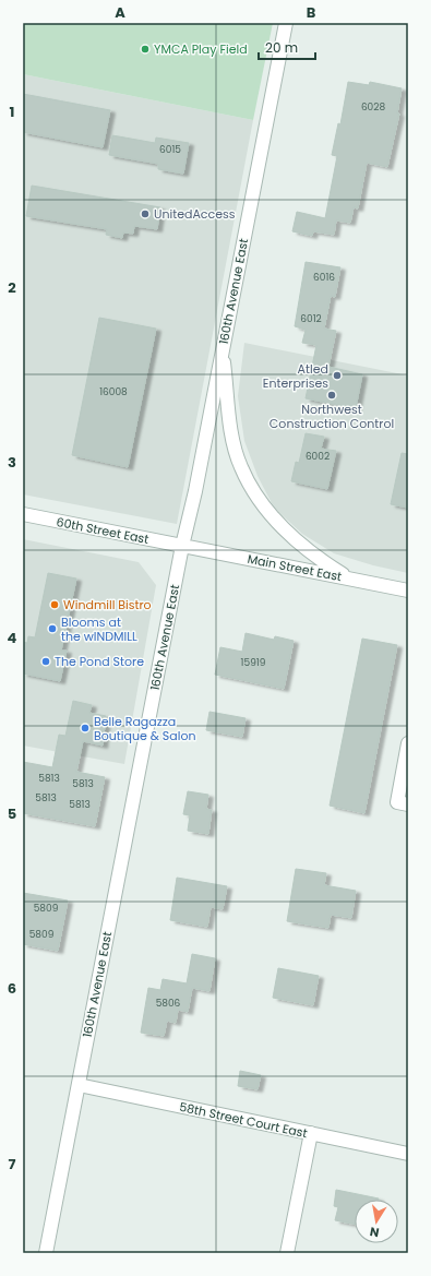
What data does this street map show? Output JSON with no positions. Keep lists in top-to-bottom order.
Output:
{
  "streets": {
    "street": [
      "160th Avenue East",
      "60th Street East",
      "Main Street East",
      "58th Street Court East"
    ]
  },
  "crossings": [
    ["160th Avenue East", "60th Street East"],
    ["160th Avenue East", "Main Street East"],
    ["160th Avenue East", "58th Street Court East"],
    ["60th Street East", "Main Street East"]
  ],
  "places": [
    "YMCA Play Field",
    "UnitedAccess",
    "Atled Enterprises",
    "Northwest Construction Control",
    "Windmill Bistro",
    "Blooms at the wINDMILL",
    "The Pond Store",
    "Belle Ragazza Boutique & Salon"
  ],
  "house_numbers": [
    "6028",
    "6015",
    "6016",
    "6012",
    "16008",
    "6002",
    "15919",
    "5813",
    "5813",
    "5813",
    "5813",
    "5809",
    "5809",
    "5806"
  ],
  "scale_bar": "20 m",
  "north": "bottom",
  "grid": {
    "columns": ["A", "B"],
    "rows": [
      "1",
      "2",
      "3",
      "4",
      "5",
      "6",
      "7"
    ]
  }
}
